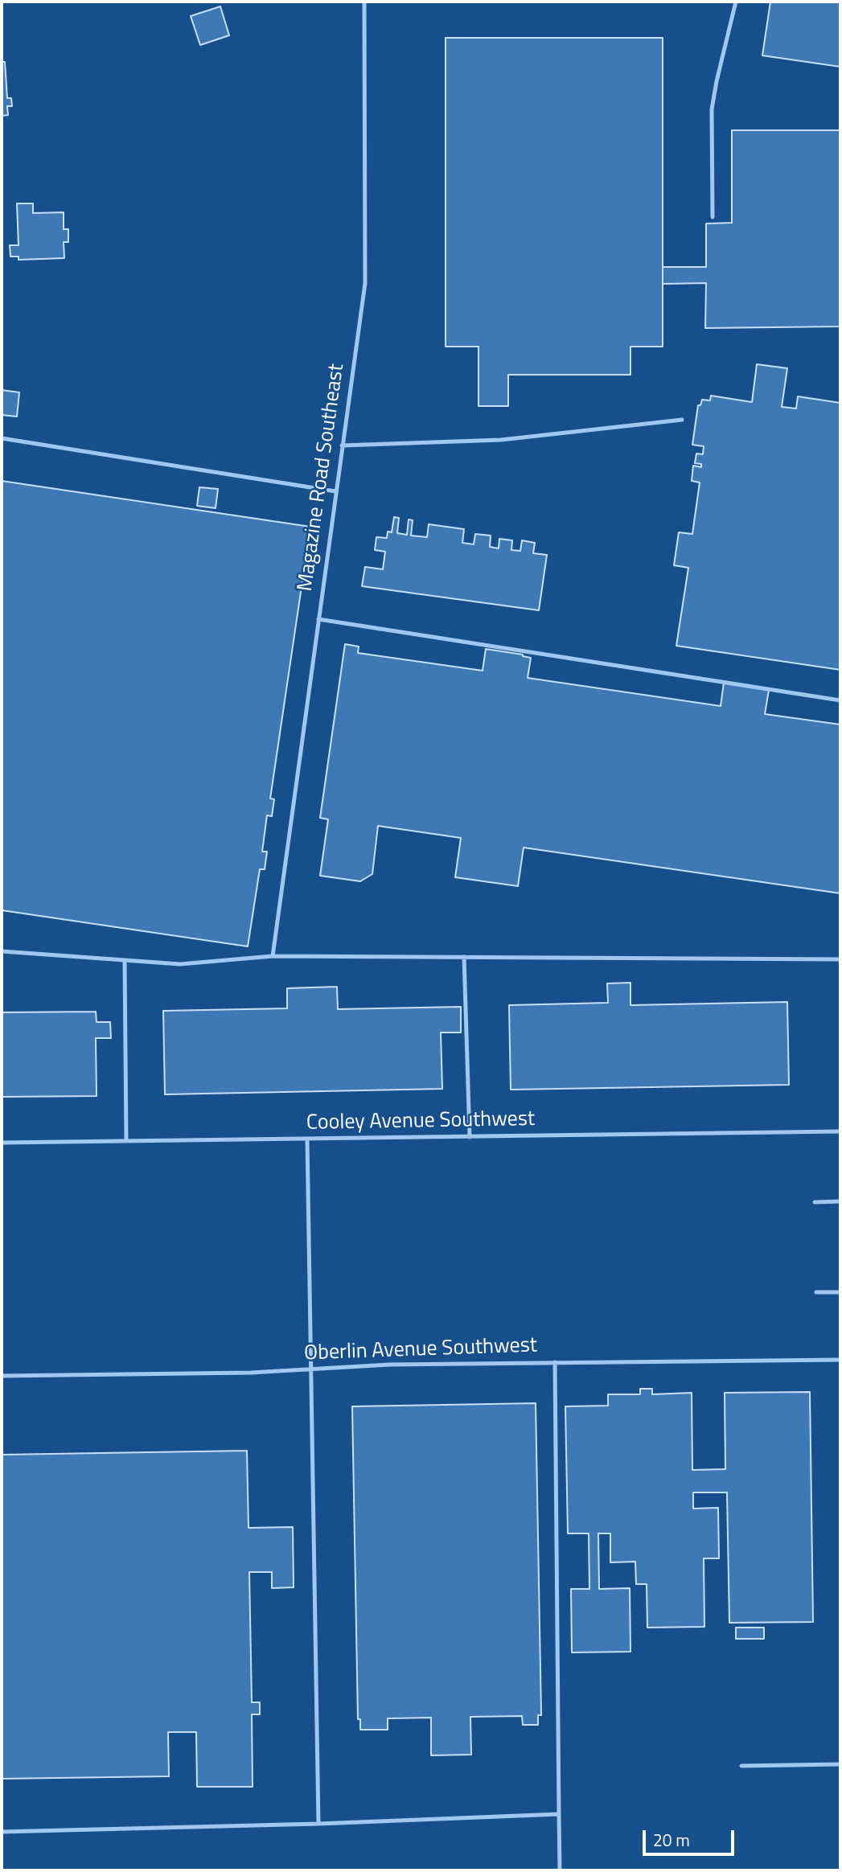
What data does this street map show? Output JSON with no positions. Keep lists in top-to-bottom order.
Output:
{
  "streets": {
    "lane": ["Magazine Road Southeast", "Cooley Avenue Southwest", "Oberlin Avenue Southwest"]
  },
  "scale_bar": "20 m"
}
